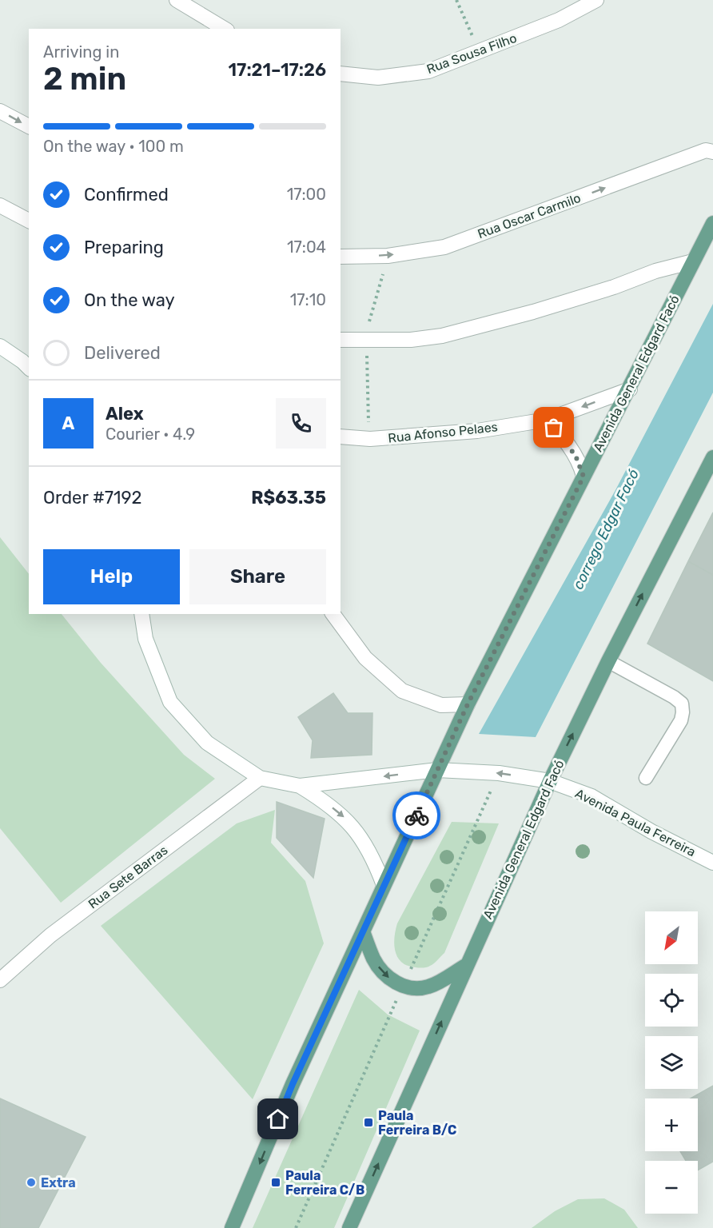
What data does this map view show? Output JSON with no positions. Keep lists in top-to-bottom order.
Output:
{
  "streets": {
    "main road": ["Avenida General Edgard Facó"],
    "street": [
      "Rua Sousa Filho",
      "Rua Oscar Carmilo",
      "Rua Afonso Pelaes",
      "Avenida Paula Ferreira",
      "Rua Sete Barras"
    ]
  },
  "crossings": [
    ["Avenida General Edgard Facó", "Rua Afonso Pelaes"],
    ["Avenida General Edgard Facó", "Avenida Paula Ferreira"],
    ["Avenida Paula Ferreira", "Rua Sete Barras"]
  ],
  "water": ["corrego Edgar Facó"],
  "places": {
    "transit": ["Paula Ferreira B/C", "Paula Ferreira C/B"],
    "other": ["Extra"]
  },
  "north": "bottom left",
  "page": {
    "heading": ["2 min", "Arriving in", "17:21–17:26"],
    "panel": [
      "Alex",
      "Courier · 4.9",
      "Order #7192",
      "R$63.35"
    ],
    "bar": "On the way · 100 m",
    "list": [
      ["Confirmed", "17:00"],
      ["Preparing", "17:04"],
      ["On the way", "17:10"],
      "Delivered"
    ],
    "round": "A",
    "buttons": ["Help", "Share"],
    "map_buttons": ["+", "−"]
  }
}
